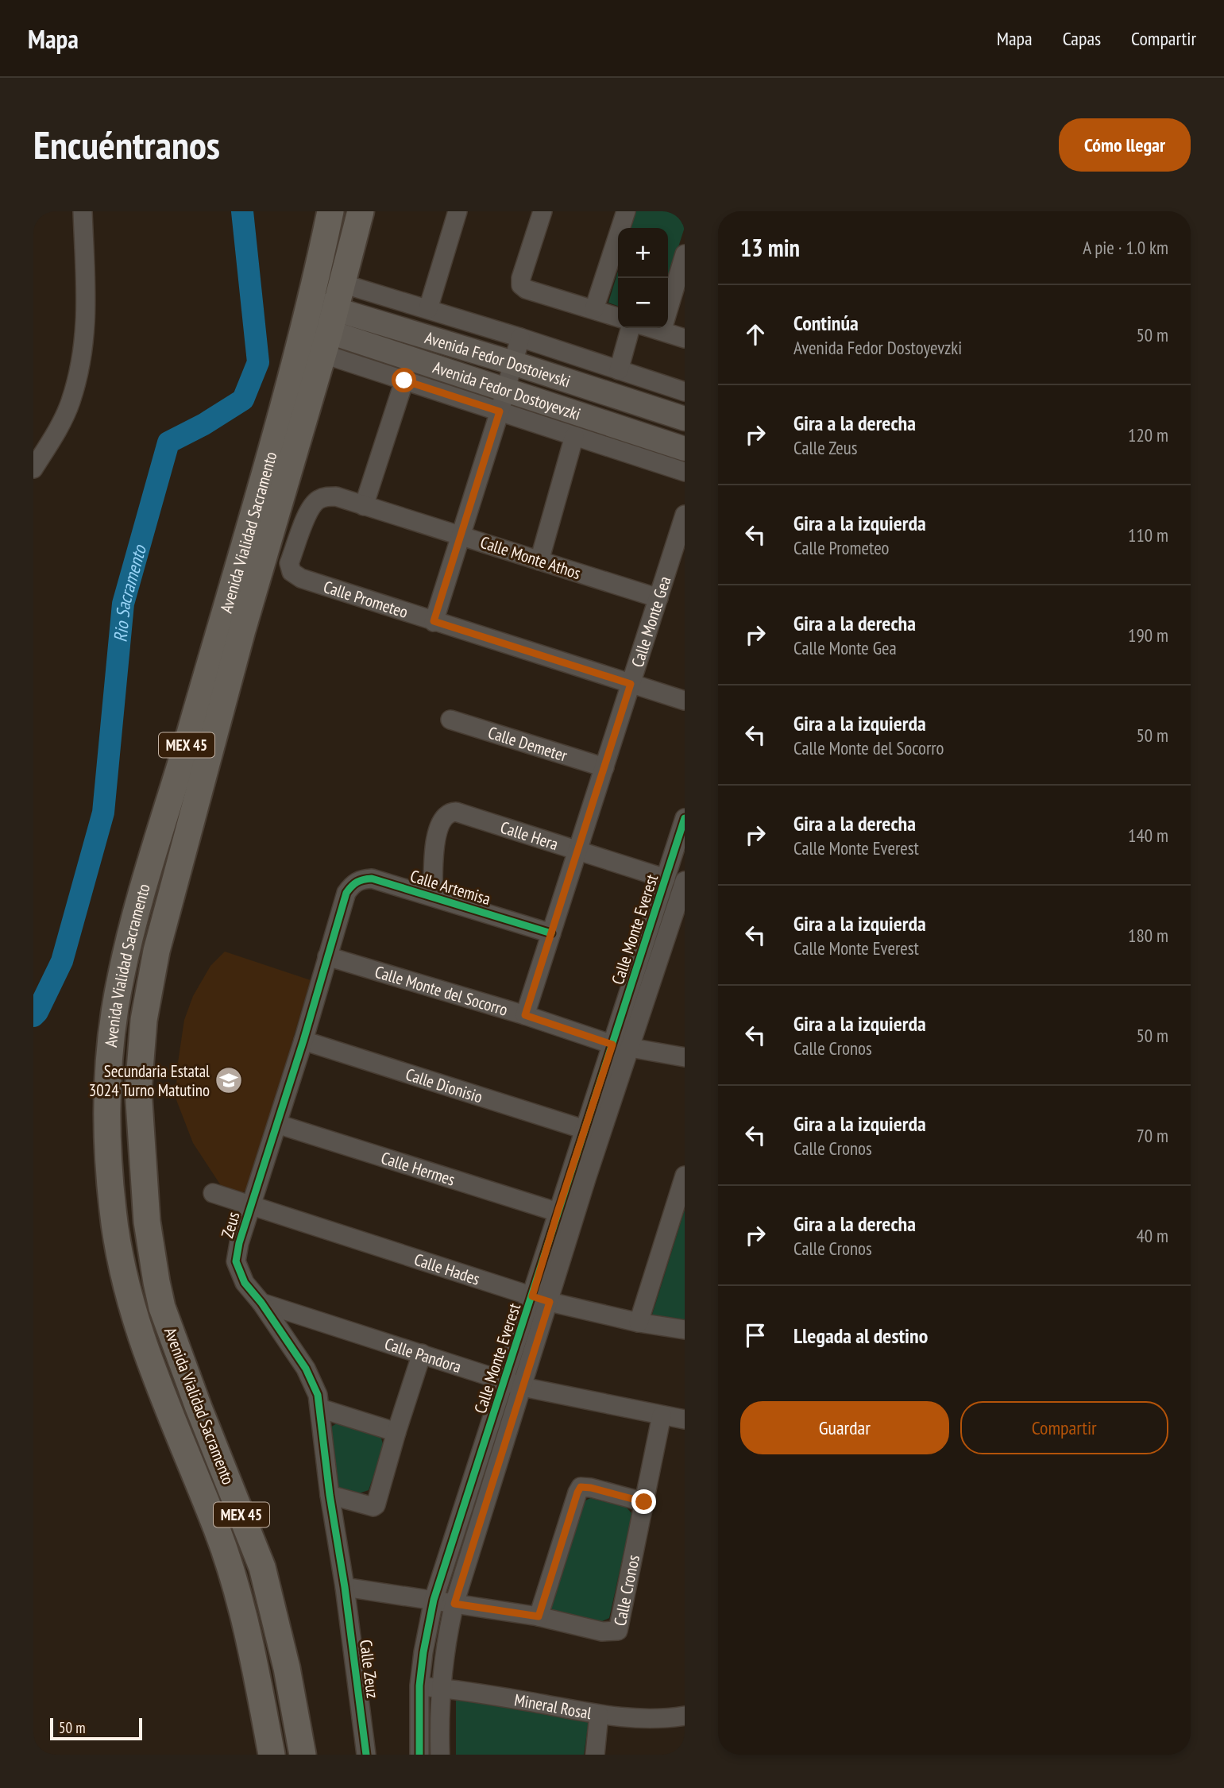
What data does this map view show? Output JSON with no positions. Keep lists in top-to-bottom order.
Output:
{
  "streets": {
    "highway": ["Avenida Vialidad Sacramento", "MEX 45"],
    "main road": ["Avenida Fedor Dostoievski", "Avenida Fedor Dostoyevzki"],
    "street": [
      "Calle Monte Athos",
      "Calle Prometeo",
      "Calle Monte Gea",
      "Calle Demeter",
      "Calle Hera",
      "Calle Artemisa",
      "Calle Monte Everest",
      "Calle Monte del Socorro",
      "Calle Dionisio",
      "Calle Hermes",
      "Zeus",
      "Calle Hades",
      "Calle Pandora",
      "Calle Cronos",
      "Calle Zeuz",
      "Mineral Rosal"
    ]
  },
  "crossings": [
    ["Avenida Fedor Dostoievski", "Avenida Fedor Dostoyevzki"],
    ["Avenida Fedor Dostoievski", "Avenida Vialidad Sacramento"],
    ["Avenida Fedor Dostoyevzki", "Avenida Vialidad Sacramento"],
    ["Calle Monte Athos", "Calle Prometeo"],
    ["Calle Monte Athos", "Calle Monte Gea"],
    ["Calle Prometeo", "Calle Monte Gea"],
    ["Calle Monte Gea", "Calle Demeter"],
    ["Calle Monte Gea", "Calle Hera"],
    ["Calle Monte Gea", "Calle Artemisa"],
    ["Calle Monte Gea", "Calle Monte del Socorro"],
    ["Calle Hera", "Calle Artemisa"],
    ["Calle Hera", "Calle Monte Everest"],
    ["Calle Artemisa", "Zeus"],
    ["Calle Monte Everest", "Calle Monte del Socorro"],
    ["Calle Monte Everest", "Calle Dionisio"],
    ["Calle Monte Everest", "Calle Hermes"],
    ["Calle Monte Everest", "Calle Hades"],
    ["Calle Monte Everest", "Calle Pandora"],
    ["Calle Monte Everest", "Calle Cronos"],
    ["Calle Monte Everest", "Mineral Rosal"],
    ["Calle Monte del Socorro", "Zeus"],
    ["Calle Dionisio", "Zeus"],
    ["Calle Hermes", "Zeus"],
    ["Zeus", "Calle Hades"],
    ["Zeus", "Calle Pandora"],
    ["Zeus", "Calle Cronos"],
    ["Zeus", "Calle Zeuz"],
    ["Calle Pandora", "Calle Cronos"],
    ["Calle Cronos", "Calle Zeuz"]
  ],
  "water": ["Rio Sacramento"],
  "places": {
    "school or university": ["Secundaria Estatal 3024 Turno Matutino"]
  },
  "scale_bar": "50 m",
  "page": {
    "header": "Mapa",
    "nav": ["Mapa", "Capas", "Compartir"],
    "buttons": [
      "Cómo llegar",
      ["Guardar", "Compartir"]
    ],
    "title": "Encuéntranos",
    "heading": ["13 min", "A pie · 1.0 km"],
    "map_buttons": ["+", "−"],
    "list": [
      ["Continúa", "Avenida Fedor Dostoyevzki", "50 m"],
      ["Gira a la derecha", "Calle Zeus", "120 m"],
      ["Gira a la izquierda", "Calle Prometeo", "110 m"],
      ["Gira a la derecha", "Calle Monte Gea", "190 m"],
      ["Gira a la izquierda", "Calle Monte del Socorro", "50 m"],
      ["Gira a la derecha", "Calle Monte Everest", "140 m"],
      ["Gira a la izquierda", "Calle Monte Everest", "180 m"],
      ["Gira a la izquierda", "Calle Cronos", "50 m"],
      ["Gira a la izquierda", "Calle Cronos", "70 m"],
      ["Gira a la derecha", "Calle Cronos", "40 m"],
      "Llegada al destino"
    ],
    "scale": "50 m"
  }
}
